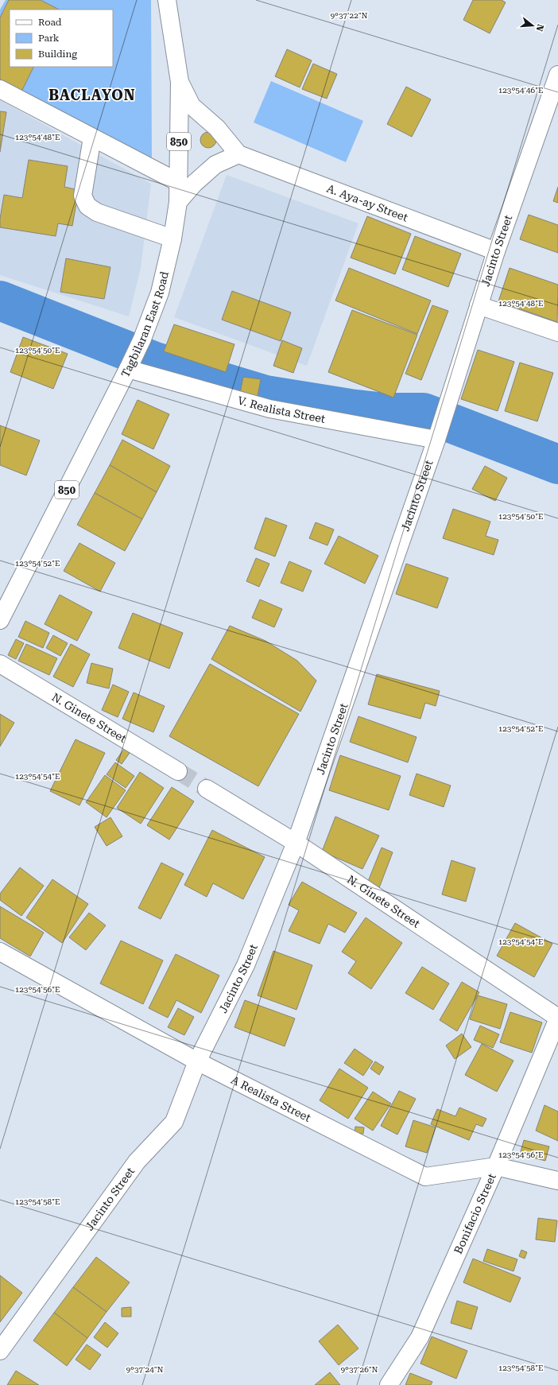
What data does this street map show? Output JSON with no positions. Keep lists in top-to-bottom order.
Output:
{
  "streets": {
    "street": [
      "850",
      "A. Aya-ay Street",
      "Jacinto Street",
      "Tagbilaran East Road",
      "V. Realista Street",
      "N. Ginete Street",
      "A Realista Street",
      "Bonifacio Street"
    ]
  },
  "crossings": [
    ["A. Aya-ay Street", "Jacinto Street"],
    ["Jacinto Street", "V. Realista Street"],
    ["Jacinto Street", "N. Ginete Street"],
    ["Jacinto Street", "A Realista Street"],
    ["Tagbilaran East Road", "V. Realista Street"],
    ["N. Ginete Street", "Bonifacio Street"],
    ["A Realista Street", "Bonifacio Street"]
  ],
  "districts": ["BACLAYON"],
  "legend": ["Road", "Park", "Building"],
  "north": "right",
  "coordinates": [
    "9°37'22\"N",
    "123°54'46\"E",
    "123°54'48\"E",
    "123°54'50\"E",
    "123°54'52\"E",
    "123°54'54\"E",
    "123°54'56\"E",
    "123°54'58\"E",
    "9°37'24\"N",
    "9°37'26\"N"
  ]
}
